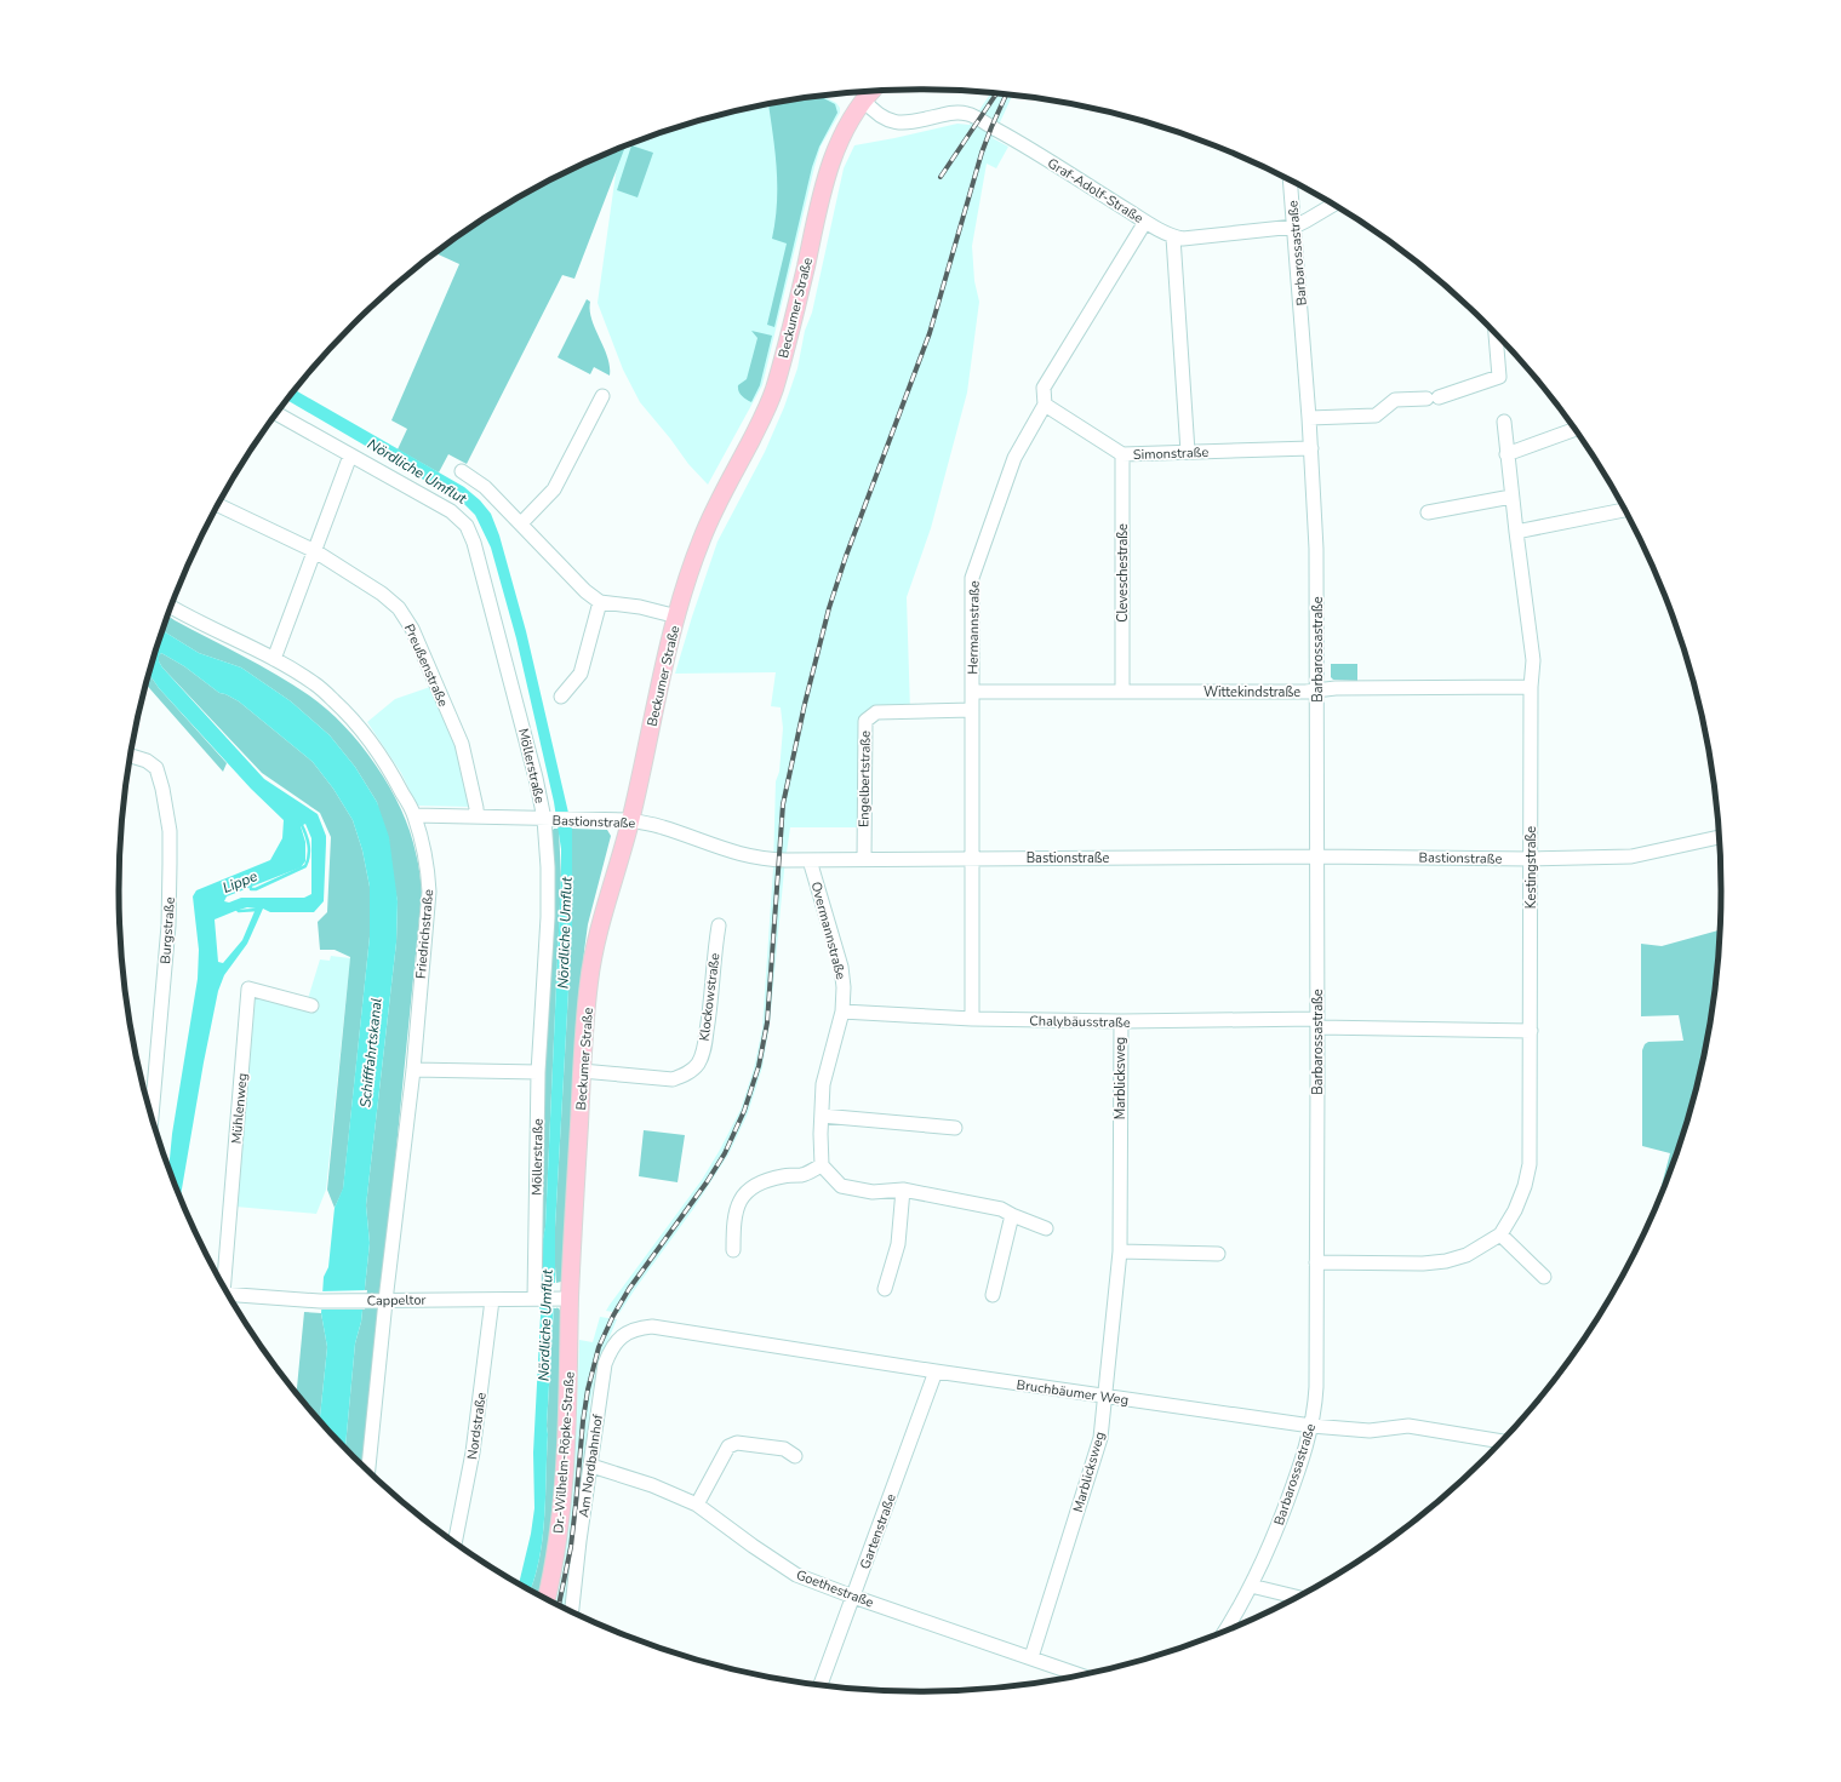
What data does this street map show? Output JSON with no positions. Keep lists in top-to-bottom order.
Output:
{
  "streets": {
    "main road": ["Beckumer Straße", "Dr.-Wilhelm-Röpke-Straße"],
    "street": [
      "Graf-Adolf-Straße",
      "Barbarossastraße",
      "Simonstraße",
      "Cleveschestraße",
      "Hermannstraße",
      "Preußenstraße",
      "Wittekindstraße",
      "Möllerstraße",
      "Engelbertstraße",
      "Bastionstraße",
      "Kestingstraße",
      "Burgstraße",
      "Overmannstraße",
      "Friedrichstraße",
      "Klockowstraße",
      "Chalybäusstraße",
      "Marblicksweg",
      "Mühlenweg",
      "Cappeltor",
      "Bruchbäumer Weg",
      "Nordstraße",
      "Am Nordbahnhof",
      "Gartenstraße",
      "Goethestraße"
    ]
  },
  "crossings": [
    ["Graf-Adolf-Straße", "Beckumer Straße"],
    ["Graf-Adolf-Straße", "Hermannstraße"],
    ["Barbarossastraße", "Simonstraße"],
    ["Barbarossastraße", "Wittekindstraße"],
    ["Barbarossastraße", "Bastionstraße"],
    ["Barbarossastraße", "Kestingstraße"],
    ["Barbarossastraße", "Chalybäusstraße"],
    ["Barbarossastraße", "Bruchbäumer Weg"],
    ["Beckumer Straße", "Bastionstraße"],
    ["Beckumer Straße", "Klockowstraße"],
    ["Beckumer Straße", "Cappeltor"],
    ["Beckumer Straße", "Dr.-Wilhelm-Röpke-Straße"],
    ["Simonstraße", "Cleveschestraße"],
    ["Simonstraße", "Hermannstraße"],
    ["Cleveschestraße", "Wittekindstraße"],
    ["Hermannstraße", "Wittekindstraße"],
    ["Hermannstraße", "Engelbertstraße"],
    ["Hermannstraße", "Bastionstraße"],
    ["Hermannstraße", "Chalybäusstraße"],
    ["Preußenstraße", "Bastionstraße"],
    ["Wittekindstraße", "Kestingstraße"],
    ["Möllerstraße", "Bastionstraße"],
    ["Möllerstraße", "Cappeltor"],
    ["Engelbertstraße", "Bastionstraße"],
    ["Bastionstraße", "Kestingstraße"],
    ["Bastionstraße", "Overmannstraße"],
    ["Bastionstraße", "Friedrichstraße"],
    ["Kestingstraße", "Chalybäusstraße"],
    ["Overmannstraße", "Chalybäusstraße"],
    ["Friedrichstraße", "Cappeltor"],
    ["Chalybäusstraße", "Marblicksweg"],
    ["Marblicksweg", "Bruchbäumer Weg"],
    ["Marblicksweg", "Goethestraße"],
    ["Cappeltor", "Nordstraße"],
    ["Cappeltor", "Dr.-Wilhelm-Röpke-Straße"],
    ["Bruchbäumer Weg", "Am Nordbahnhof"],
    ["Bruchbäumer Weg", "Gartenstraße"],
    ["Am Nordbahnhof", "Goethestraße"],
    ["Gartenstraße", "Goethestraße"]
  ],
  "water": ["Nördliche Umflut", "Lippe", "Schifffahrtskanal"]
}
